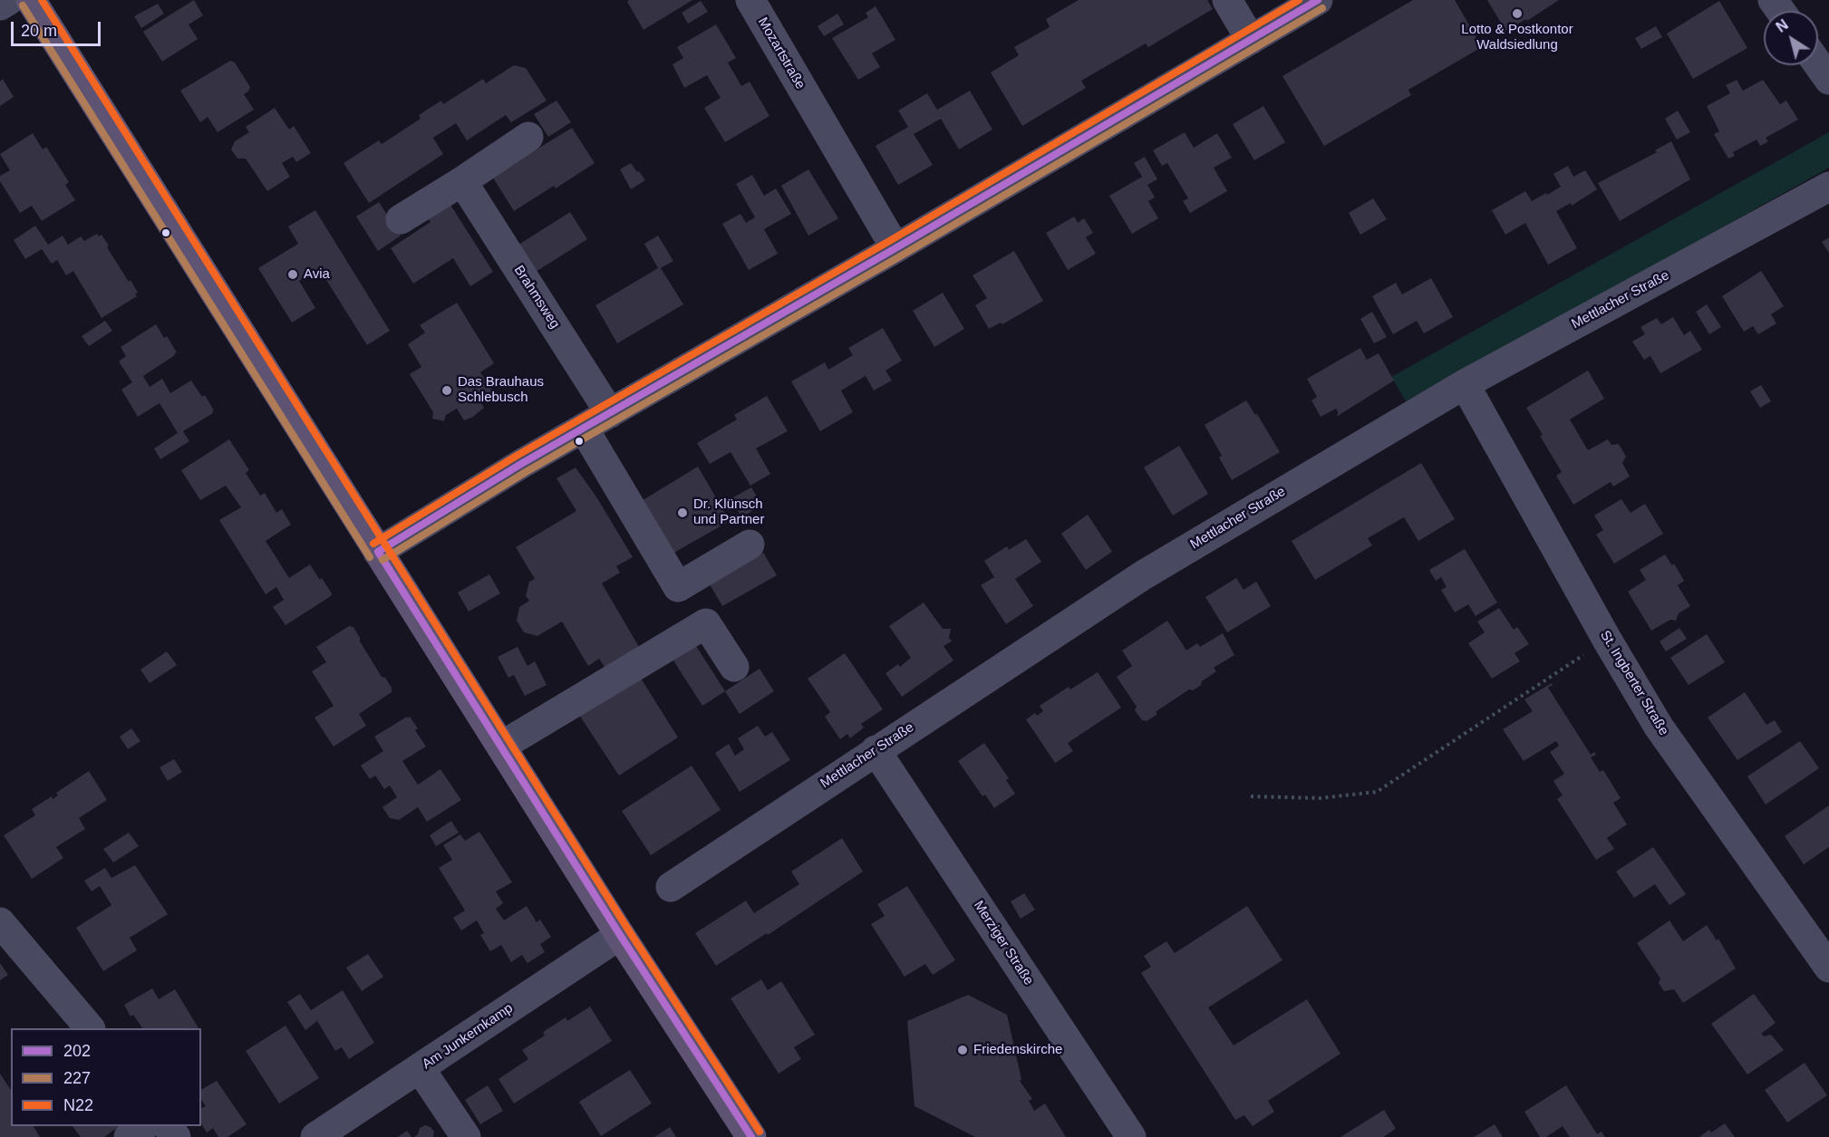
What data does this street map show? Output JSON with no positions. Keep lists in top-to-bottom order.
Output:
{
  "streets": {
    "street": [
      "Mozartstraße",
      "Brahmsweg",
      "Mettlacher Straße",
      "St. Ingberter Straße",
      "Merziger Straße",
      "Am Junkernkamp"
    ]
  },
  "crossings": [
    ["Mettlacher Straße", "St. Ingberter Straße"],
    ["Mettlacher Straße", "Merziger Straße"]
  ],
  "places": [
    "Lotto & Postkontor Waldsiedlung",
    "Avia",
    "Das Brauhaus Schlebusch",
    "Dr. Klünsch und Partner",
    "Friedenskirche"
  ],
  "lines": ["transit line 202", "transit line N22", "transit line 227"],
  "legend": ["202", "227", "N22"],
  "scale_bar": "20 m",
  "north": "top left"
}
